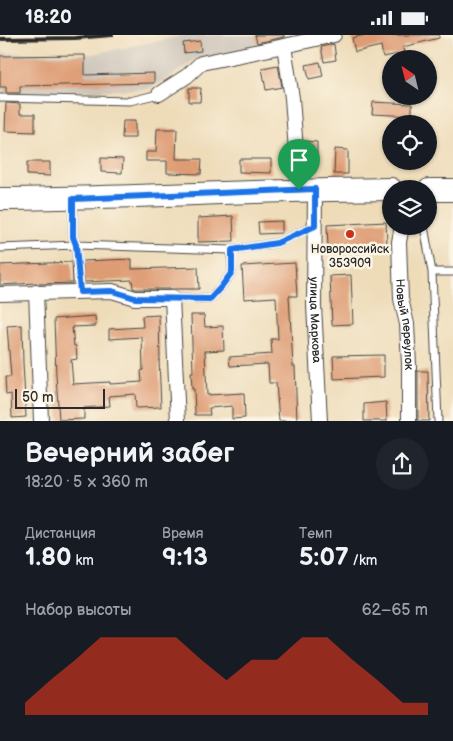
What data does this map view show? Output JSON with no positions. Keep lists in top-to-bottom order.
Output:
{
  "streets": {
    "street": ["улица Маркова", "Новый переулок"]
  },
  "places": ["Новороссийск 353909"],
  "scale_bar": "50 m",
  "north": "top left",
  "page": {
    "status": "18:20",
    "scale": "50 m",
    "heading": ["Вечерний забег", "18:20 · 5 × 360 m"],
    "stats": [
      ["Дистанция", "1.80 km"],
      ["Время", "9:13"],
      ["Темп", "5:07 /km"]
    ],
    "chart": ["Набор высоты", "62–65 m"]
  }
}
